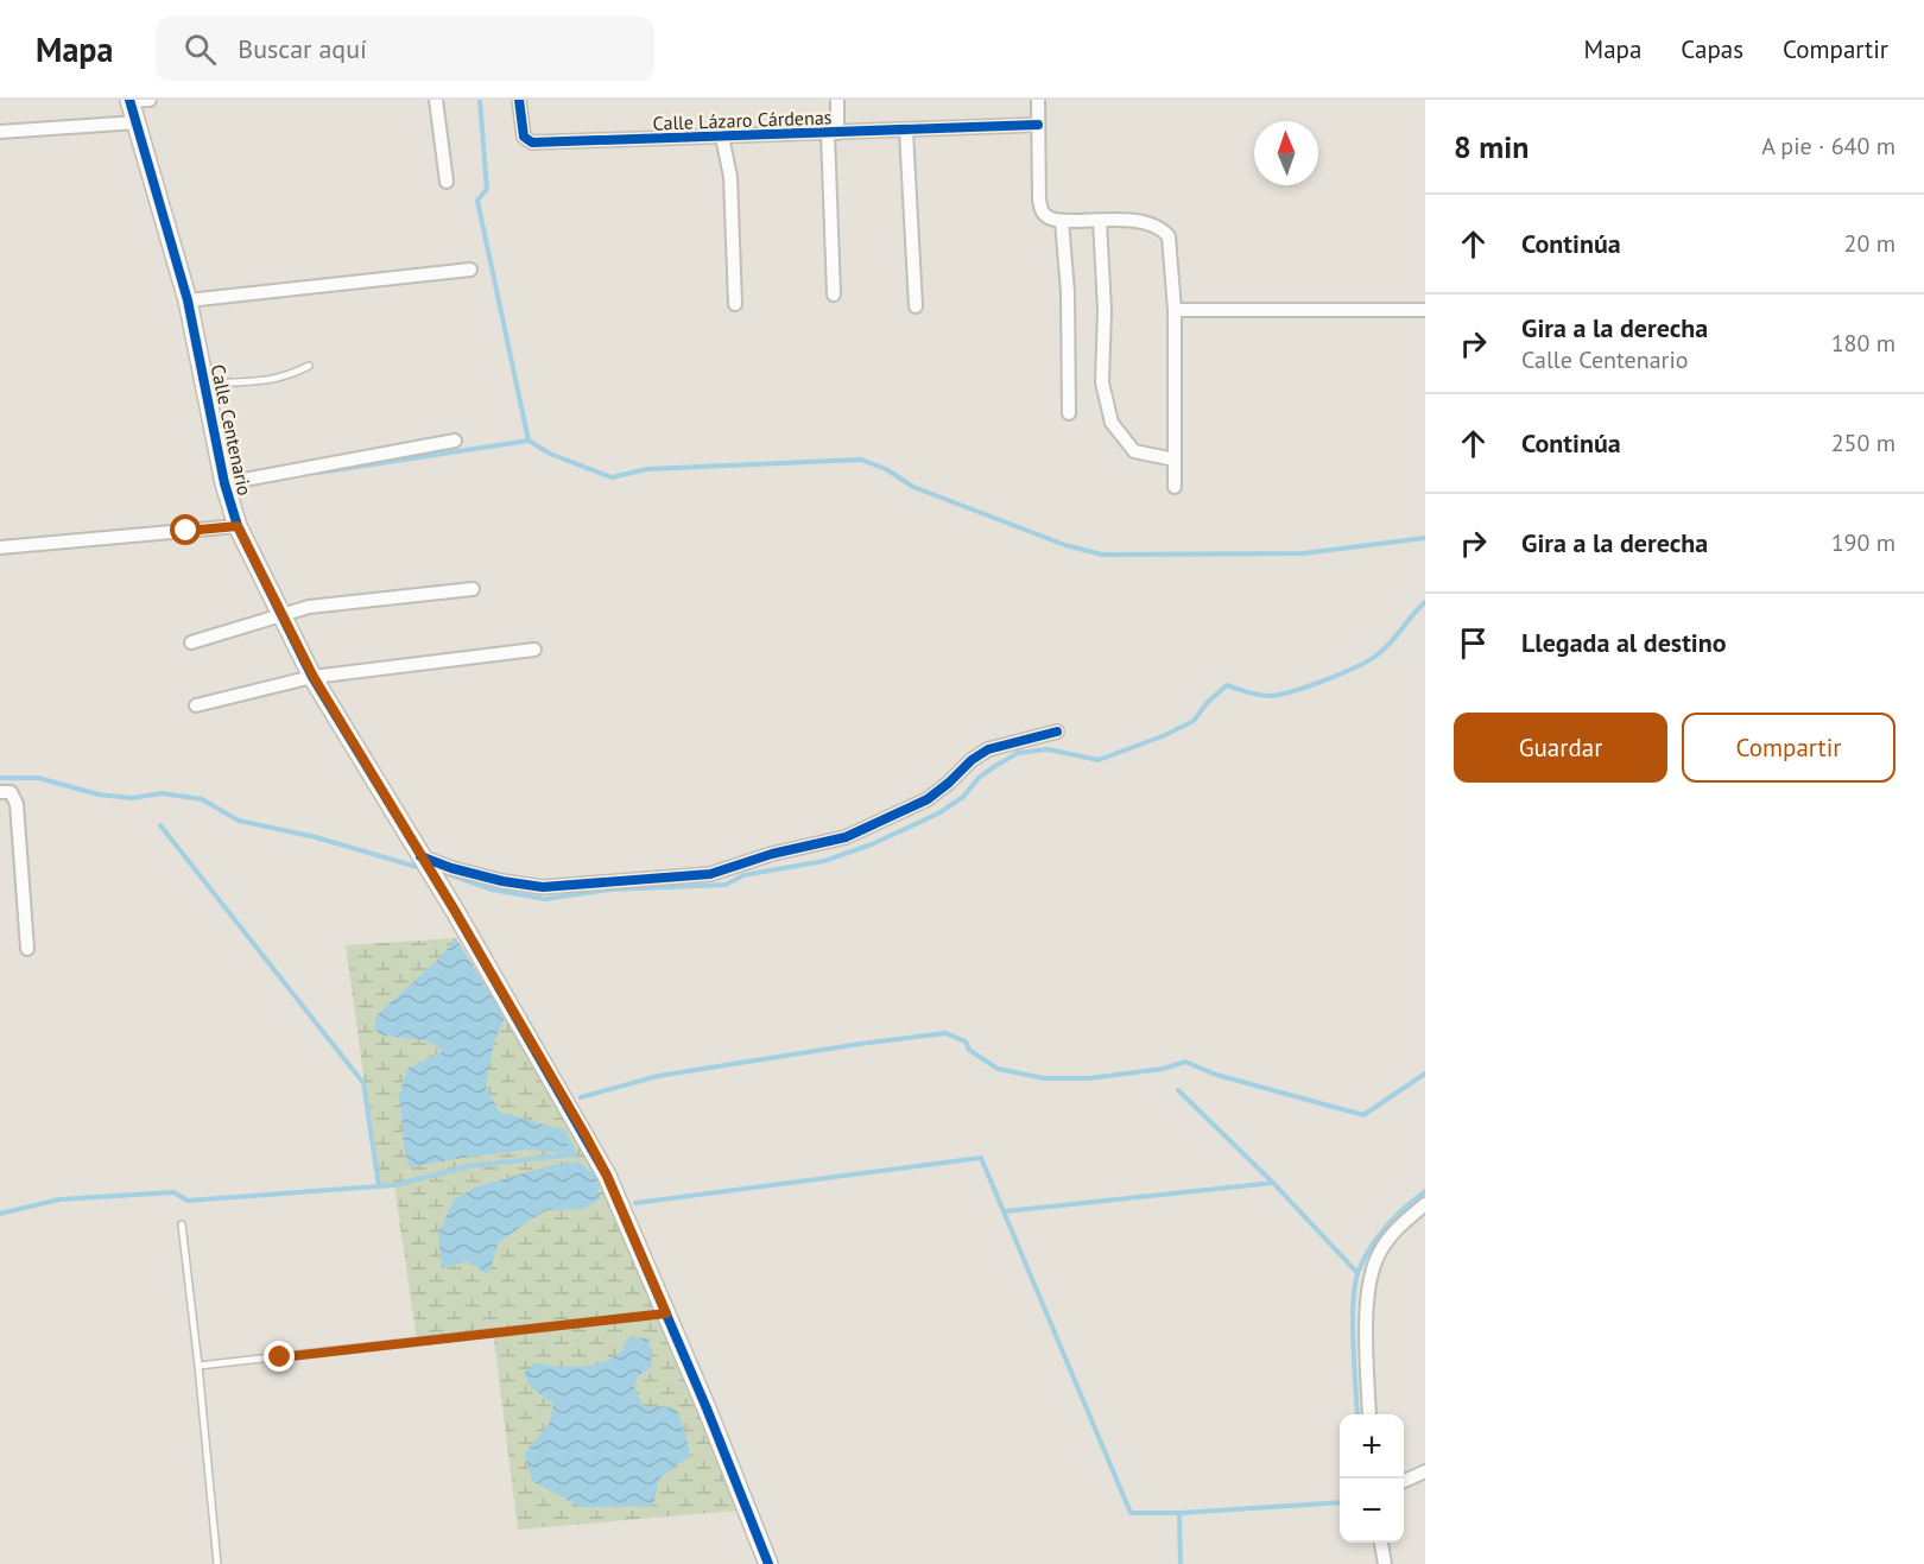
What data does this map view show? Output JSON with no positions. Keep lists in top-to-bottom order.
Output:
{
  "streets": {
    "street": ["Calle Lázaro Cárdenas", "Calle Centenario"]
  },
  "north": "top",
  "page": {
    "header": "Mapa",
    "search": "Buscar aquí",
    "nav": ["Mapa", "Capas", "Compartir"],
    "heading": ["8 min", "A pie · 640 m"],
    "list": [
      ["Continúa", "20 m"],
      ["Gira a la derecha", "Calle Centenario", "180 m"],
      ["Continúa", "250 m"],
      ["Gira a la derecha", "190 m"],
      "Llegada al destino"
    ],
    "buttons": ["Guardar", "Compartir"],
    "map_buttons": ["+", "−"]
  }
}
